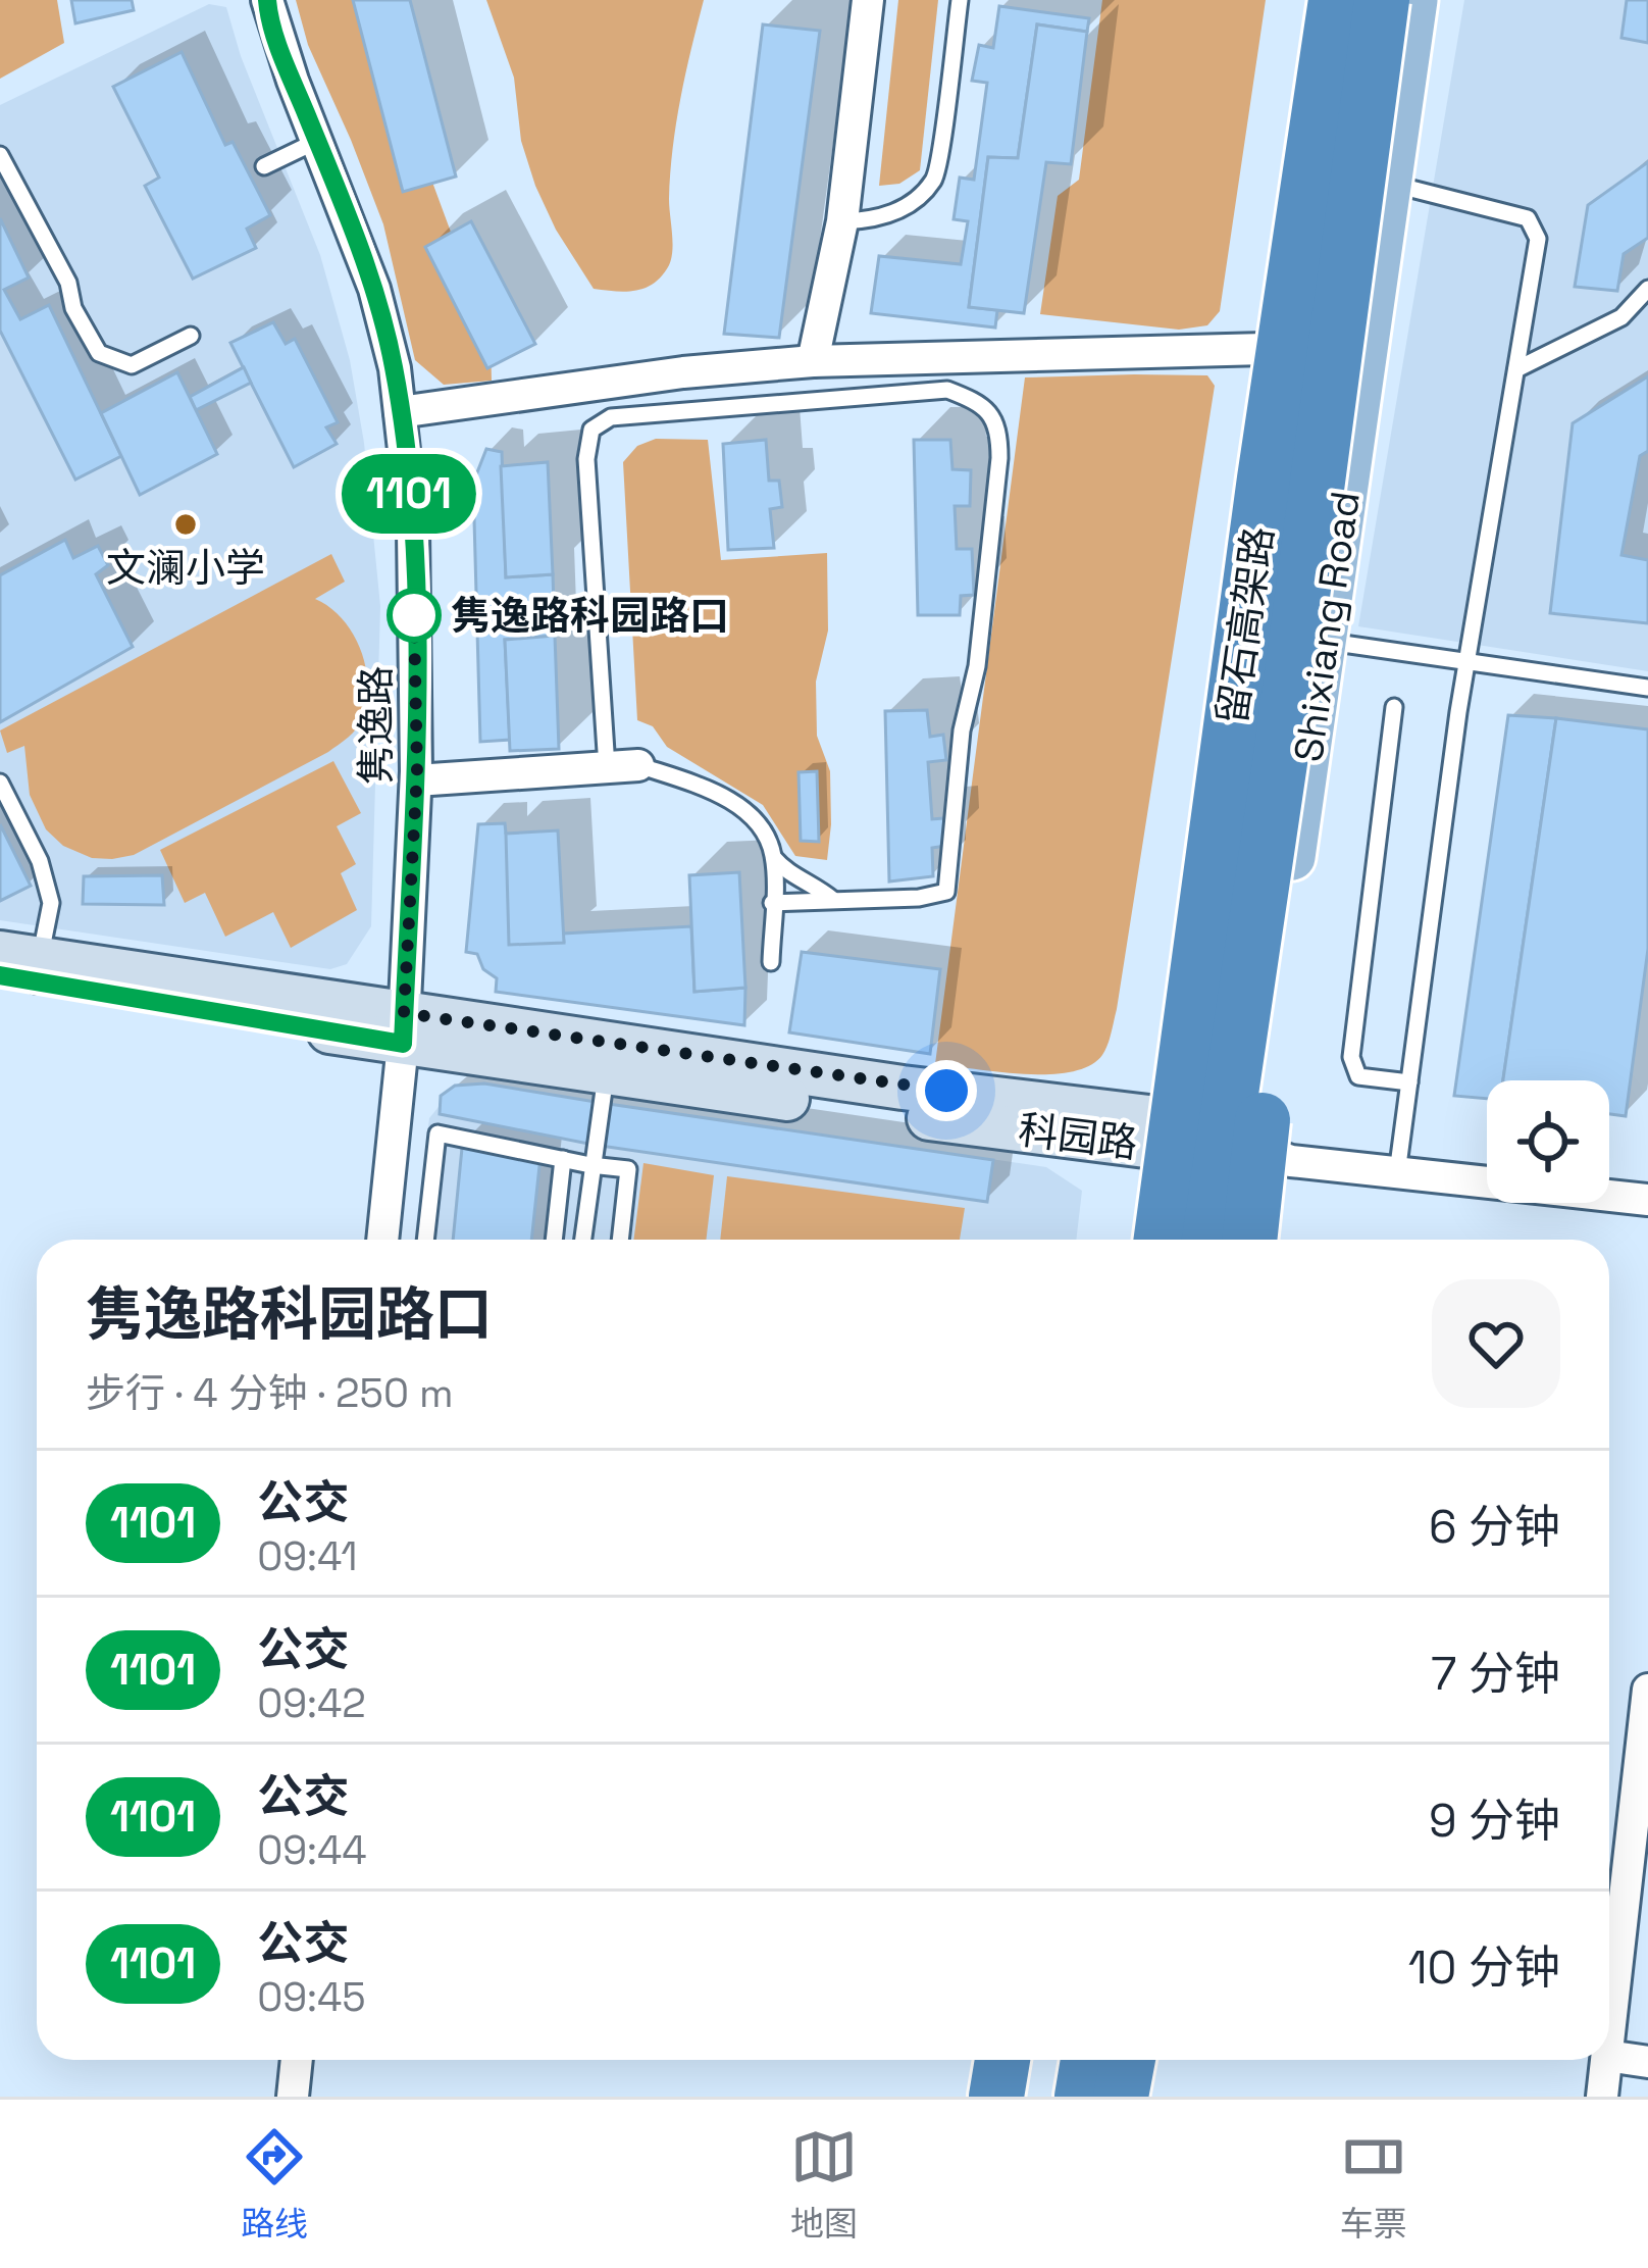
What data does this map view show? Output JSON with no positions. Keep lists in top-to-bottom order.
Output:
{
  "streets": {
    "highway": ["留石高架路"],
    "main road": ["Shixiang Road"],
    "street": ["隽逸路", "科园路"]
  },
  "crossings": [
    ["Shixiang Road", "科园路"],
    ["隽逸路", "科园路"]
  ],
  "places": ["文澜小学", "隽逸路科园路口"],
  "lines": ["bus line 1101"],
  "page": {
    "on_map": "1101",
    "heading": ["隽逸路科园路口", "步行 · 4 分钟 · 250 m"],
    "list": [
      {
        "mark": "1101",
        "name": "公交",
        "note": "09:41",
        "value": "6 分钟"
      },
      {
        "mark": "1101",
        "name": "公交",
        "note": "09:42",
        "value": "7 分钟"
      },
      {
        "mark": "1101",
        "name": "公交",
        "note": "09:44",
        "value": "9 分钟"
      },
      {
        "mark": "1101",
        "name": "公交",
        "note": "09:45",
        "value": "10 分钟"
      }
    ],
    "tabs": ["路线", "地图", "车票"]
  }
}
